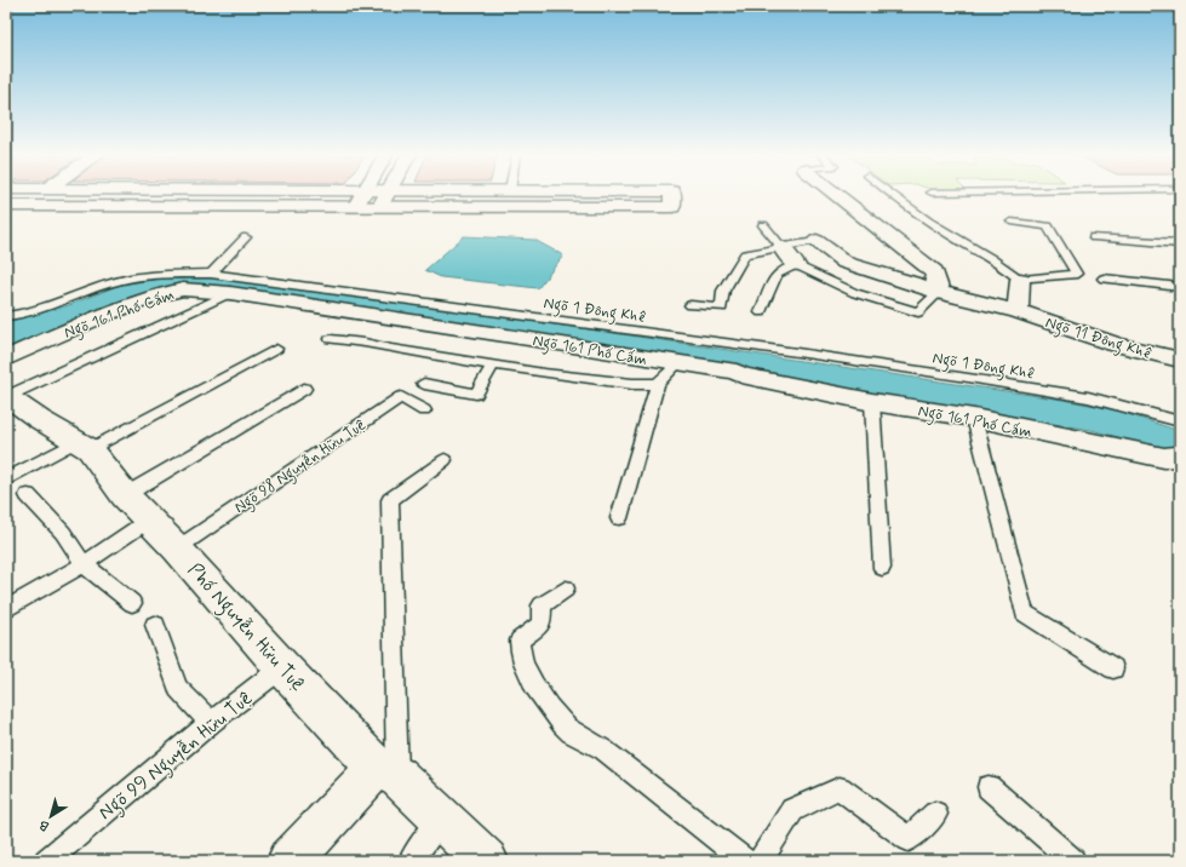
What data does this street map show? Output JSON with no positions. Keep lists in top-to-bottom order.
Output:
{
  "streets": {
    "street": ["Ngõ 161 Phố Cấm", "Ngõ 11 Đông Khê", "Phố Nguyễn Hữu Tuệ"],
    "lane": ["Ngõ 1 Đông Khê", "Ngõ 98 Nguyễn Hữu Tuệ", "Ngõ 99 Nguyễn Hữu Tuệ"]
  },
  "crossings": [
    ["Ngõ 98 Nguyễn Hữu Tuệ", "Phố Nguyễn Hữu Tuệ"],
    ["Phố Nguyễn Hữu Tuệ", "Ngõ 99 Nguyễn Hữu Tuệ"]
  ],
  "north": "bottom left"
}
